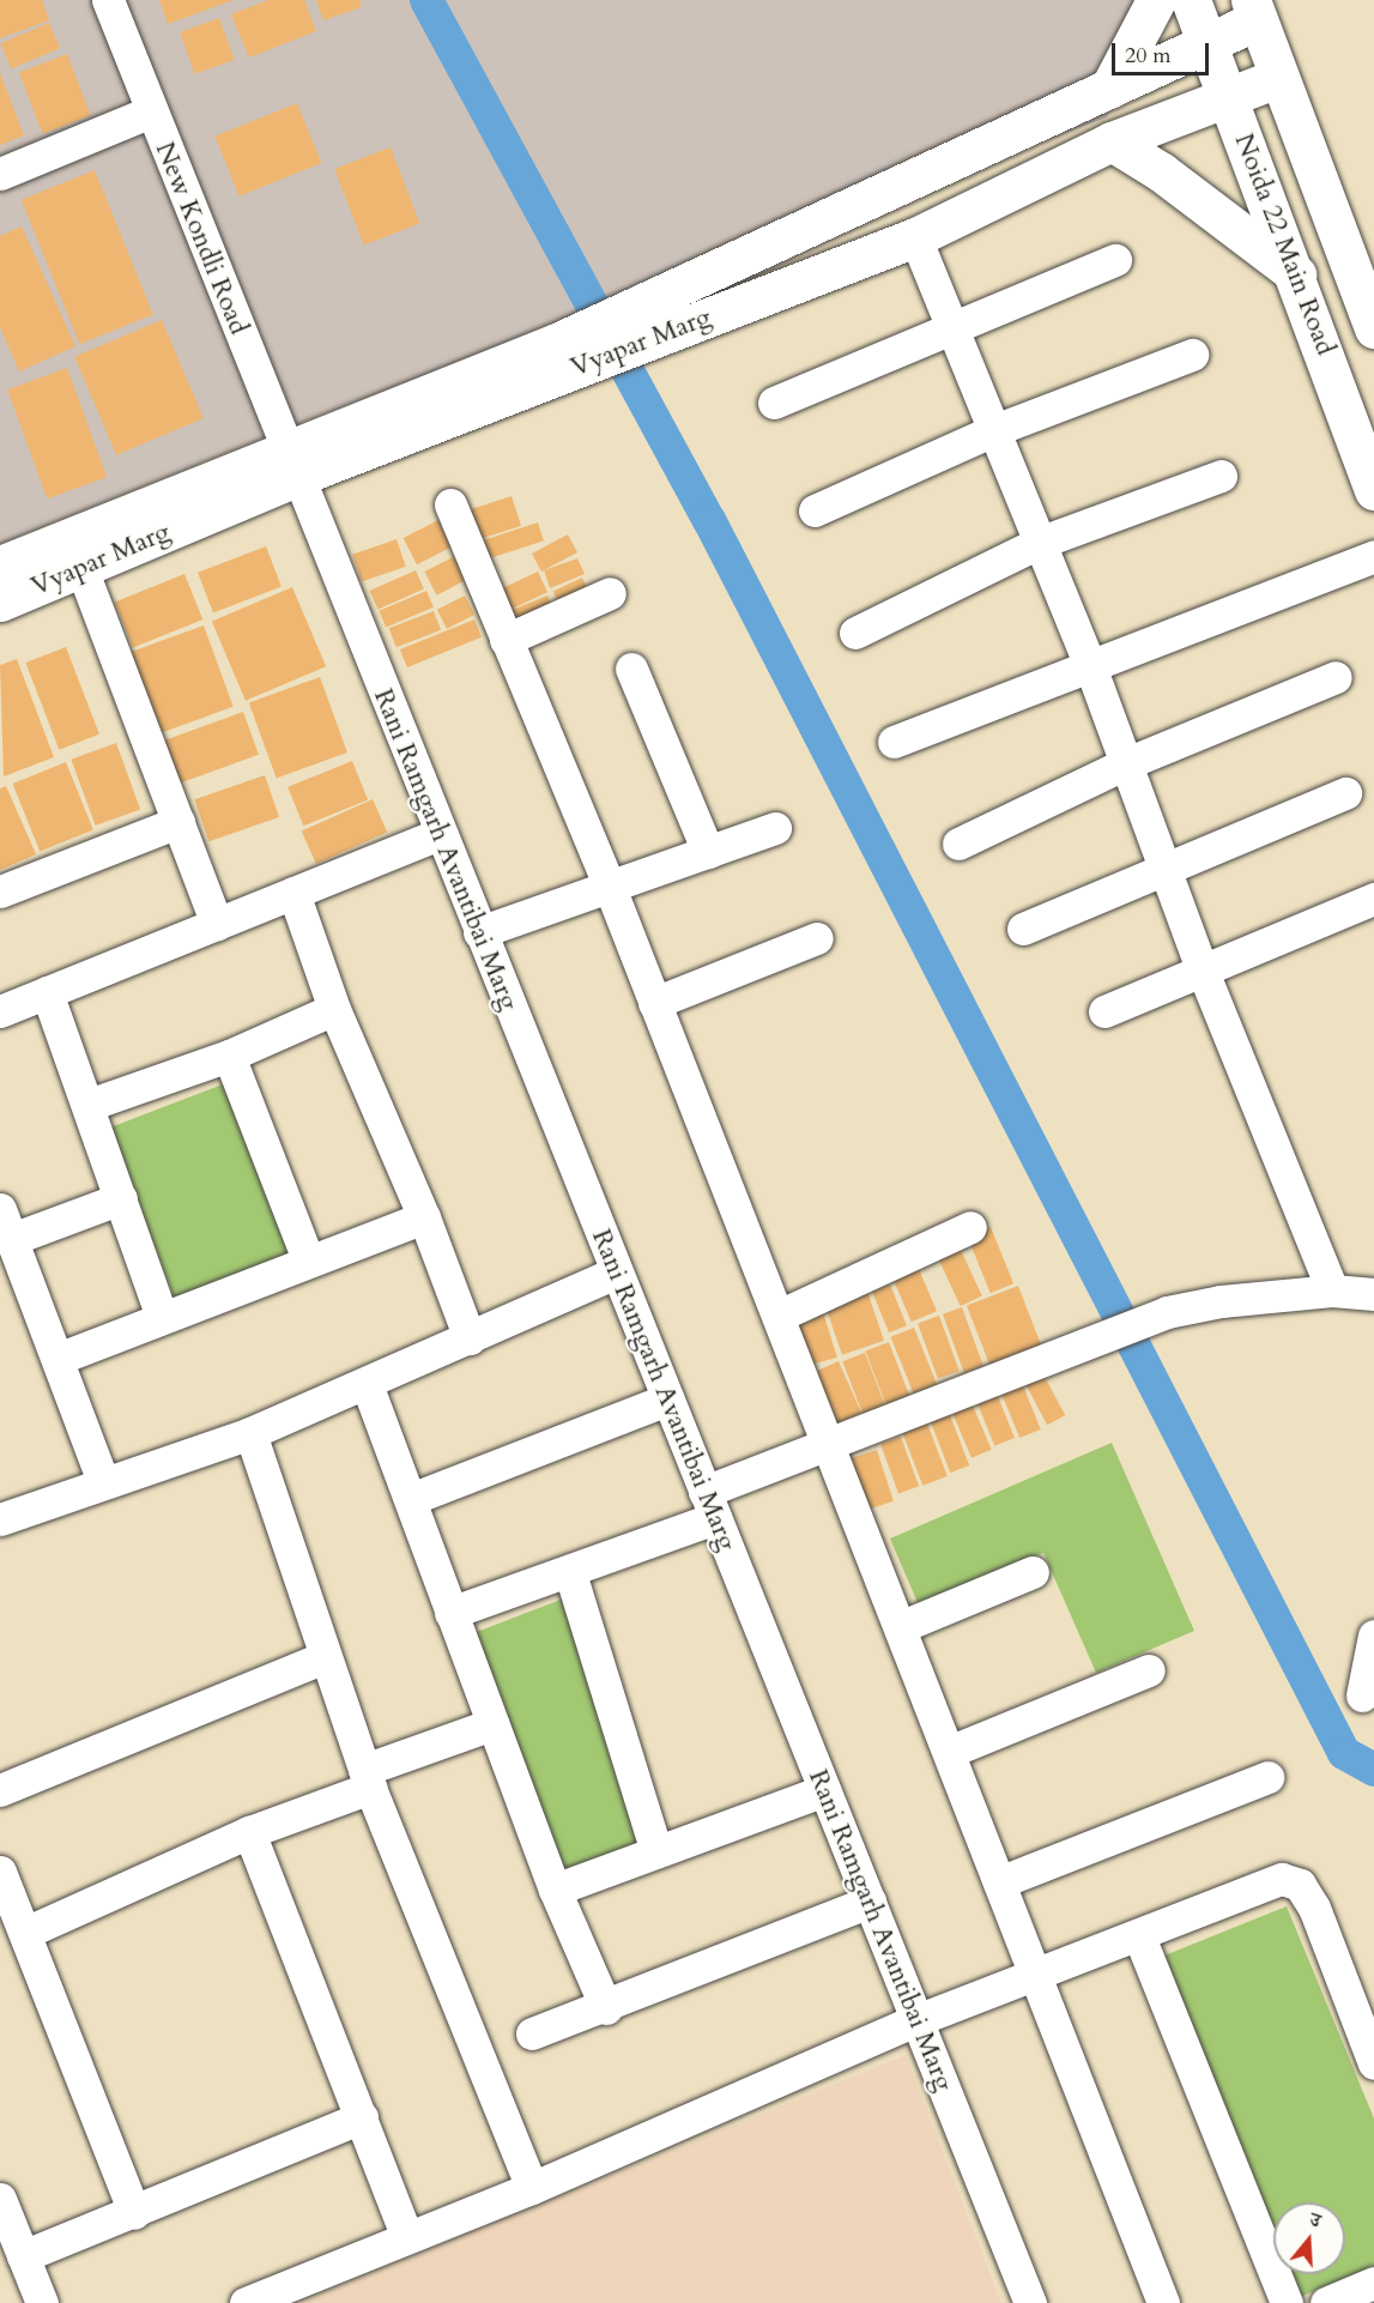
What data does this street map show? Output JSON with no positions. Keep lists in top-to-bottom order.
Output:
{
  "streets": {
    "street": [
      "New Kondli Road",
      "Noida 22 Main Road",
      "Vyapar Marg",
      "Rani Ramgarh Avantibai Marg"
    ]
  },
  "crossings": [
    ["New Kondli Road", "Vyapar Marg"],
    ["New Kondli Road", "Rani Ramgarh Avantibai Marg"],
    ["Noida 22 Main Road", "Vyapar Marg"],
    ["Vyapar Marg", "Rani Ramgarh Avantibai Marg"]
  ],
  "scale_bar": "20 m",
  "north": "top"
}
